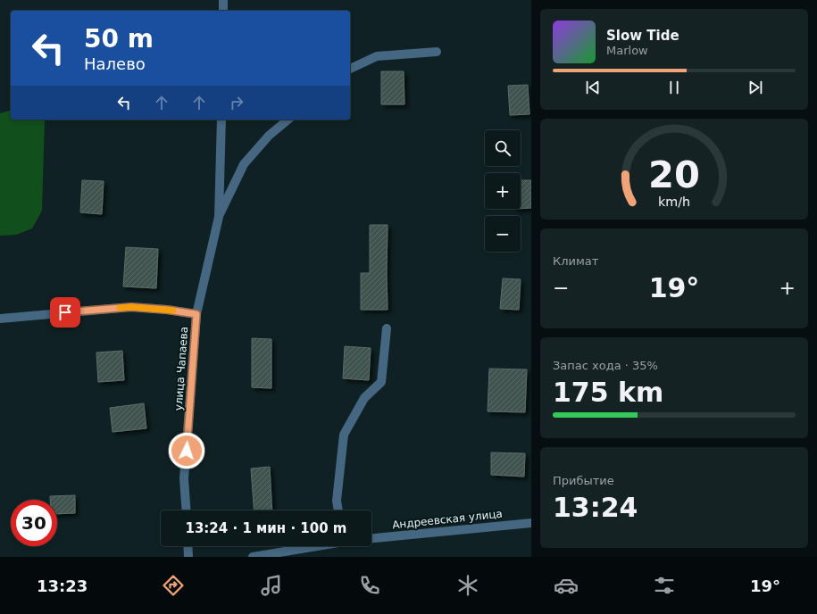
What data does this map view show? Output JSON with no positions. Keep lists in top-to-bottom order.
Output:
{
  "streets": {
    "street": ["улица Чапаева", "Андреевская улица"]
  },
  "page": {
    "turn": ["50 m", "Налево"],
    "song": ["Slow Tide", "Marlow"],
    "map_buttons": ["+", "−"],
    "tile": [
      "Климат",
      ["Запас хода · 35%", "175 km"],
      ["Прибытие", "13:24"]
    ],
    "heat": ["−", "19°", "+"],
    "limit": "30",
    "trip": "13:24 · 1 мин · 100 m",
    "tabs": ["13:23", "19°"],
    "gauge": ["20", "km/h"]
  }
}
